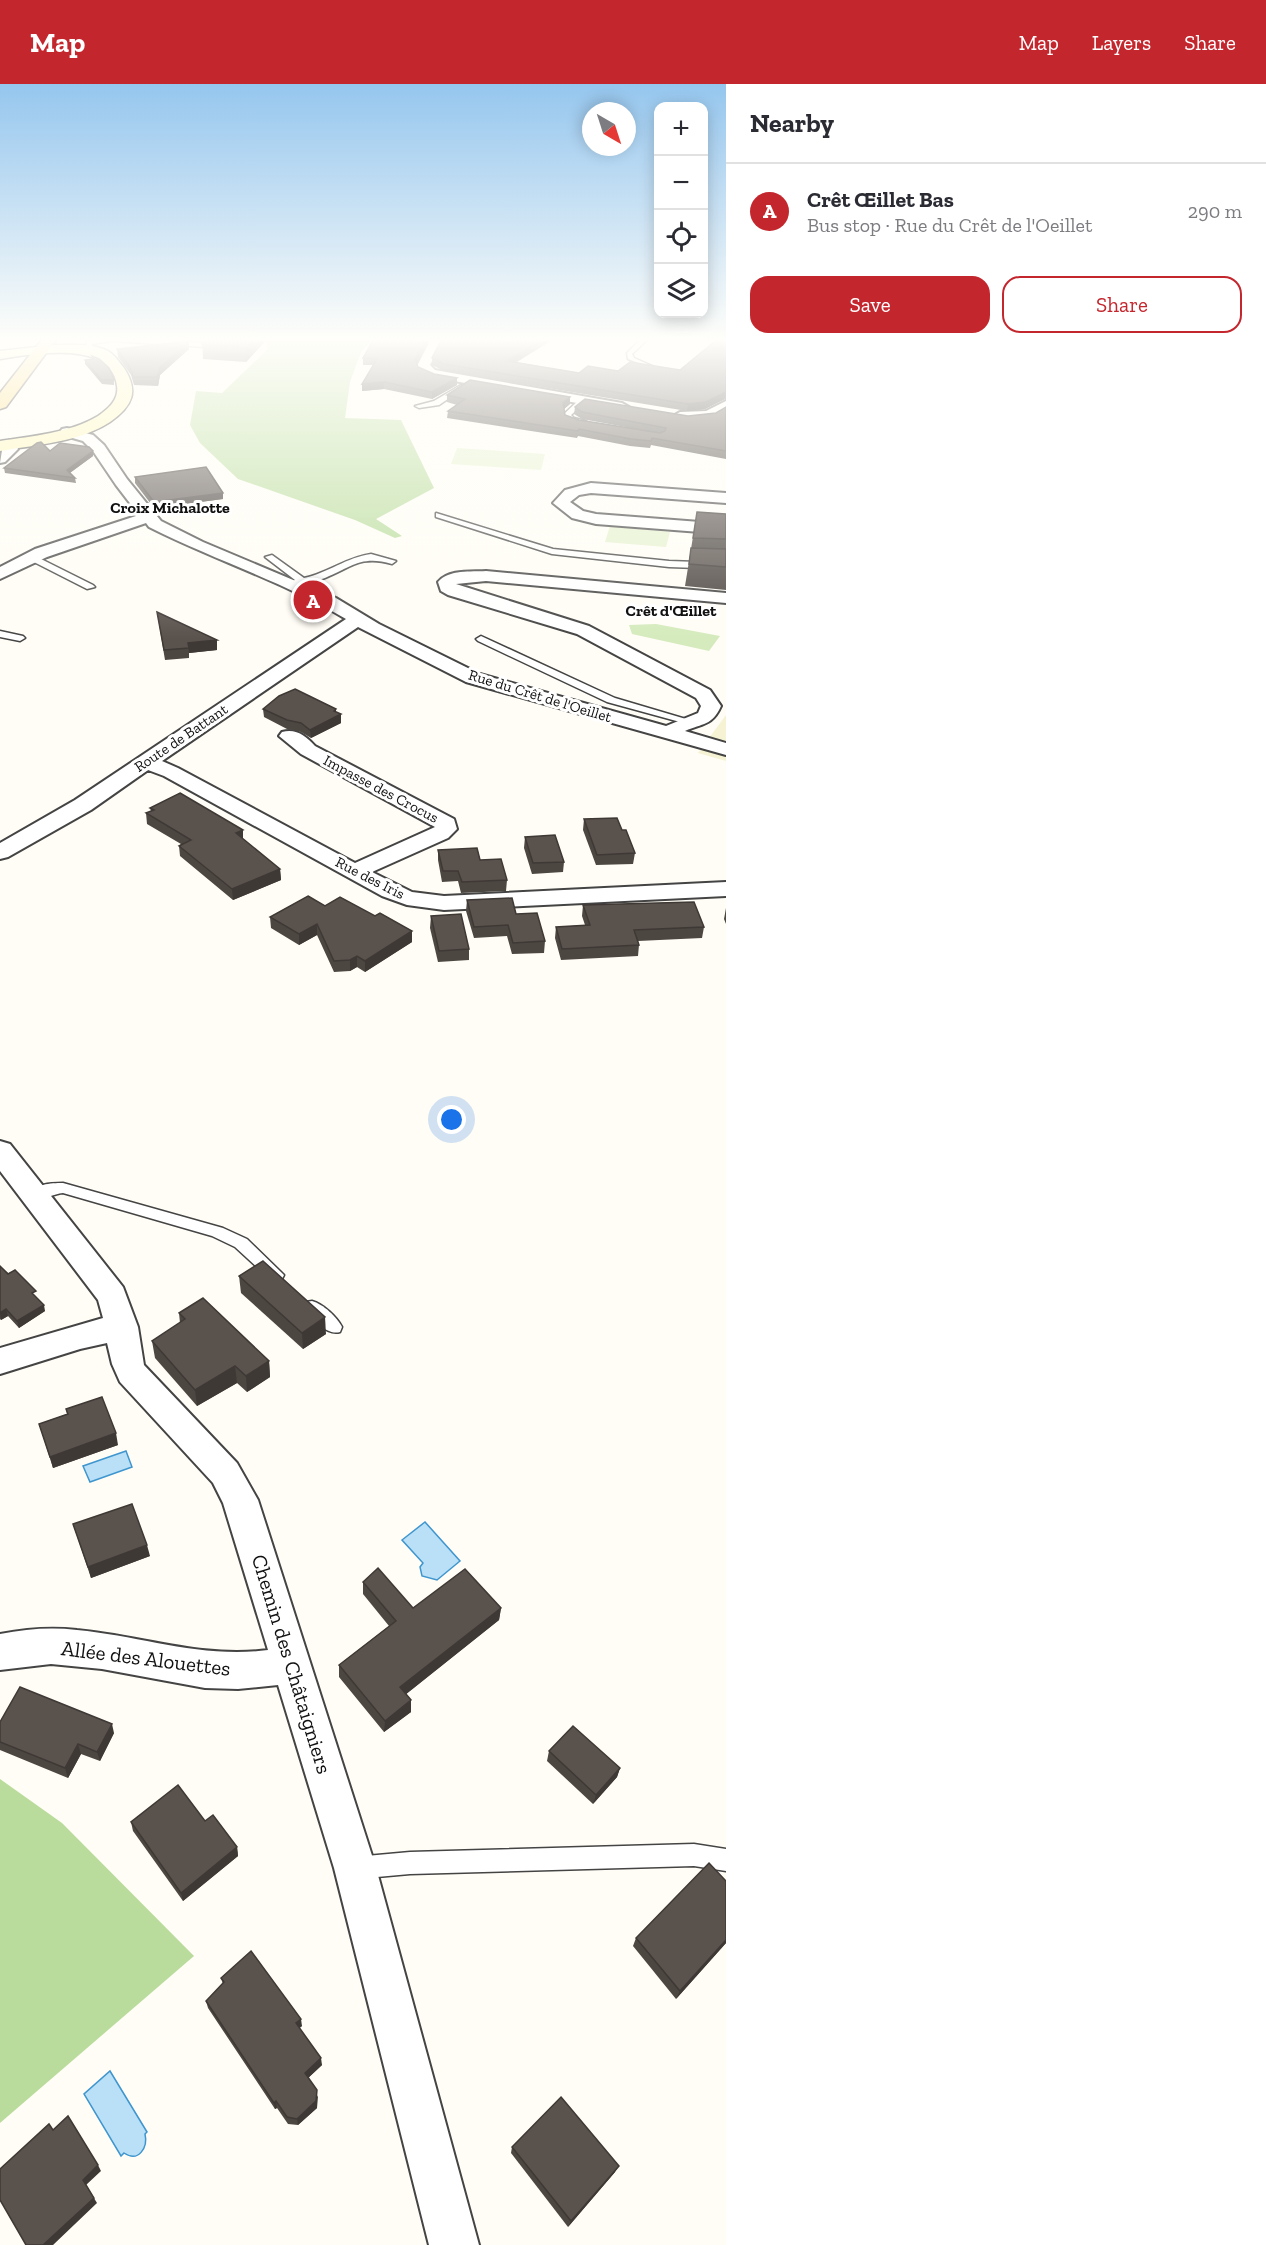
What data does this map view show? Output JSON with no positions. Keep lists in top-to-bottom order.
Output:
{
  "streets": {
    "street": [
      "Rue du Crêt de l'Oeillet",
      "Route de Battant",
      "Impasse des Crocus",
      "Rue des Iris",
      "Allée des Alouettes",
      "Chemin des Châtaigniers"
    ]
  },
  "crossings": [
    ["Rue du Crêt de l'Oeillet", "Route de Battant"],
    ["Route de Battant", "Rue des Iris"],
    ["Impasse des Crocus", "Rue des Iris"],
    ["Allée des Alouettes", "Chemin des Châtaigniers"]
  ],
  "districts": ["Croix Michalotte", "Crêt d'Œillet"],
  "north": "bottom right",
  "page": {
    "header": "Map",
    "nav": ["Map", "Layers", "Share"],
    "heading": "Nearby",
    "map_buttons": ["+", "−"],
    "list": [
      {
        "mark": "A",
        "name": "Crêt Œillet Bas",
        "note": "Bus stop · Rue du Crêt de l'Oeillet",
        "value": "290 m"
      }
    ],
    "buttons": ["Save", "Share"],
    "pins": "A"
  }
}
